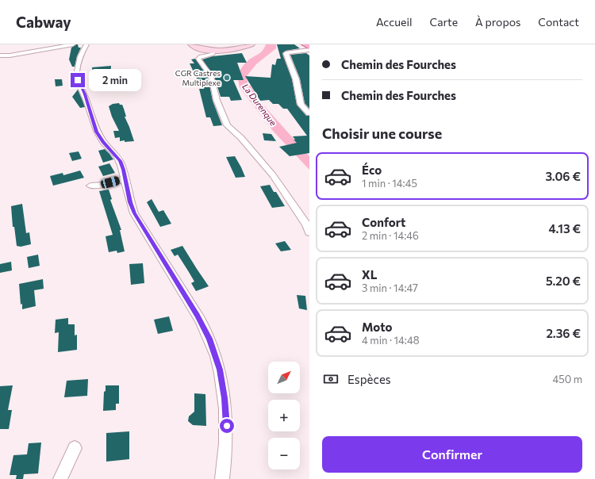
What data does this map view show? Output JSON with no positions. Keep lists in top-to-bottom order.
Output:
{
  "water": ["La Durenque"],
  "places": ["CGR Castres Multiplexe"],
  "north": "top right",
  "page": {
    "header": "Cabway",
    "nav": [
      "Accueil",
      "Carte",
      "À propos",
      "Contact"
    ],
    "banner": ["Chemin des Fourches", "Chemin des Fourches"],
    "bubble": "2 min",
    "heading": "Choisir une course",
    "list": [
      {
        "name": "Éco",
        "note": "1 min · 14:45",
        "value": "3.06 €"
      },
      {
        "name": "Confort",
        "note": "2 min · 14:46",
        "value": "4.13 €"
      },
      {
        "name": "XL",
        "note": "3 min · 14:47",
        "value": "5.20 €"
      },
      {
        "name": "Moto",
        "note": "4 min · 14:48",
        "value": "2.36 €"
      }
    ],
    "map_buttons": ["+", "−"],
    "pay": ["Espèces", "450 m"],
    "buttons": "Confirmer"
  }
}
